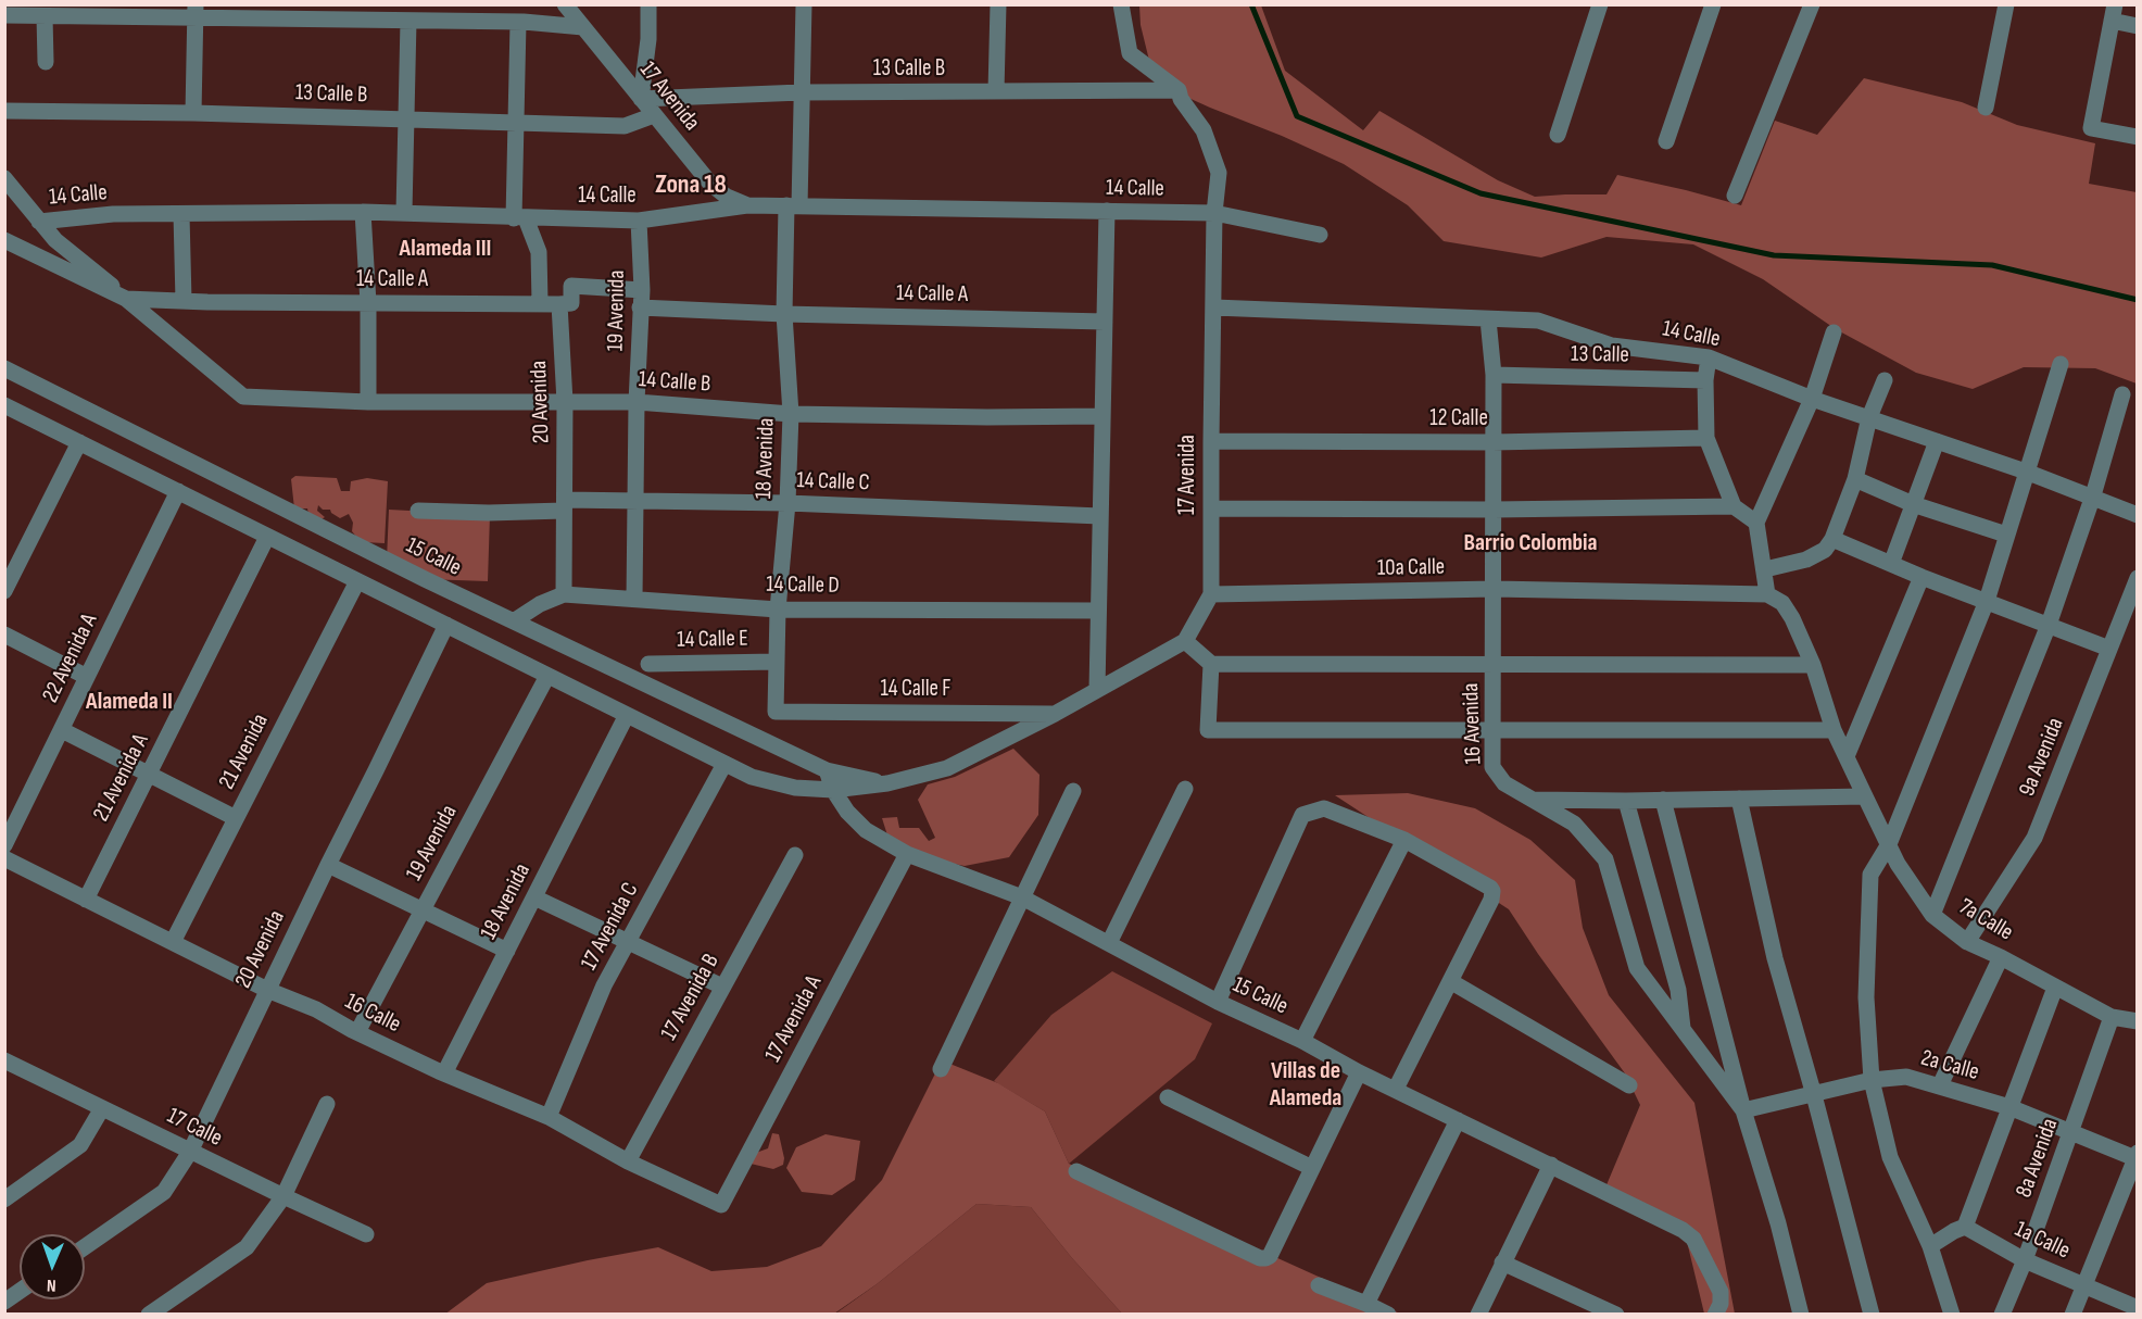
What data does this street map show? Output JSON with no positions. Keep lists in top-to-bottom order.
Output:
{
  "streets": {
    "street": [
      "13 Calle B",
      "17 Avenida",
      "14 Calle",
      "14 Calle A",
      "19 Avenida",
      "13 Calle",
      "14 Calle B",
      "20 Avenida",
      "12 Calle",
      "18 Avenida",
      "14 Calle C",
      "15 Calle",
      "10a Calle",
      "14 Calle D",
      "14 Calle E",
      "22 Avenida A",
      "14 Calle F",
      "16 Avenida",
      "21 Avenida",
      "9a Avenida",
      "21 Avenida A",
      "7a Calle",
      "17 Avenida C",
      "17 Avenida B",
      "16 Calle",
      "17 Avenida A",
      "2a Calle",
      "17 Calle",
      "8a Avenida",
      "1a Calle"
    ]
  },
  "crossings": [
    ["13 Calle B", "17 Avenida"],
    ["13 Calle B", "18 Avenida"],
    ["17 Avenida", "14 Calle"],
    ["17 Avenida", "12 Calle"],
    ["17 Avenida", "10a Calle"],
    ["14 Calle", "19 Avenida"],
    ["14 Calle", "18 Avenida"],
    ["14 Calle", "16 Avenida"],
    ["14 Calle A", "19 Avenida"],
    ["14 Calle A", "14 Calle B"],
    ["14 Calle A", "20 Avenida"],
    ["14 Calle A", "18 Avenida"],
    ["19 Avenida", "14 Calle B"],
    ["19 Avenida", "14 Calle C"],
    ["19 Avenida", "14 Calle D"],
    ["19 Avenida", "16 Calle"],
    ["13 Calle", "16 Avenida"],
    ["14 Calle B", "20 Avenida"],
    ["14 Calle B", "18 Avenida"],
    ["20 Avenida", "14 Calle C"],
    ["20 Avenida", "14 Calle D"],
    ["20 Avenida", "16 Calle"],
    ["20 Avenida", "17 Calle"],
    ["12 Calle", "16 Avenida"],
    ["18 Avenida", "14 Calle C"],
    ["18 Avenida", "14 Calle D"],
    ["18 Avenida", "14 Calle E"],
    ["18 Avenida", "14 Calle F"],
    ["18 Avenida", "16 Calle"],
    ["15 Calle", "14 Calle D"],
    ["15 Calle", "17 Avenida A"],
    ["10a Calle", "16 Avenida"],
    ["10a Calle", "7a Calle"],
    ["16 Avenida", "2a Calle"],
    ["21 Avenida", "16 Calle"],
    ["9a Avenida", "7a Calle"],
    ["21 Avenida A", "16 Calle"],
    ["7a Calle", "8a Avenida"],
    ["17 Avenida C", "16 Calle"],
    ["17 Avenida B", "16 Calle"],
    ["16 Calle", "17 Avenida A"],
    ["2a Calle", "8a Avenida"],
    ["8a Avenida", "1a Calle"]
  ],
  "districts": [
    "Zona 18",
    "Alameda III",
    "Barrio Colombia",
    "Alameda II",
    "Villas de Alameda"
  ],
  "north": "bottom"
}
